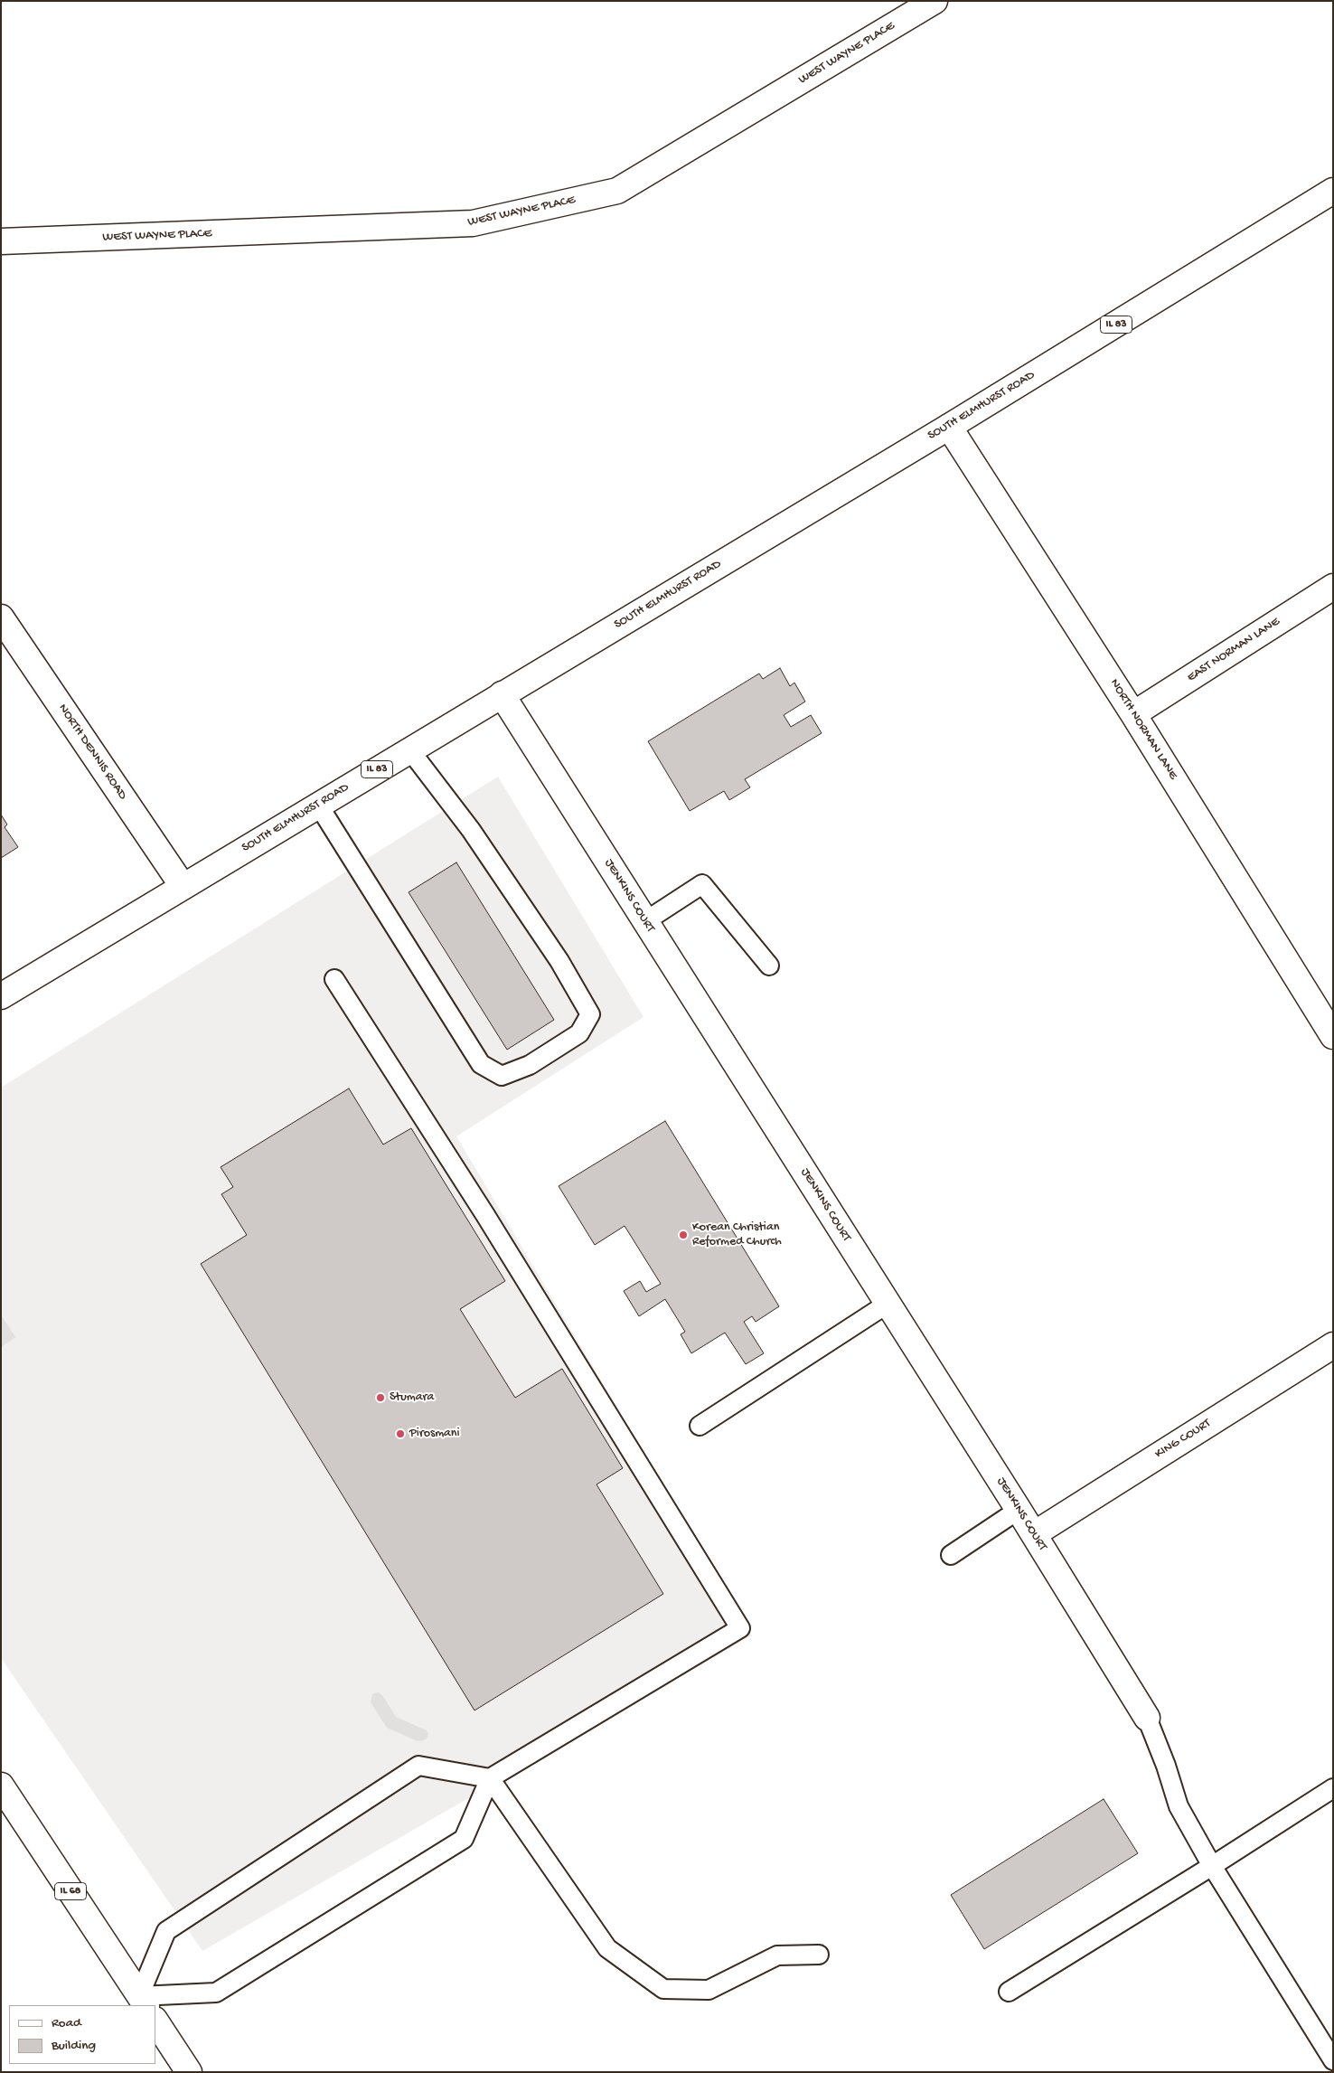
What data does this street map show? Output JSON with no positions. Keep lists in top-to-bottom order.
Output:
{
  "streets": {
    "street": [
      "WEST WAYNE PLACE",
      "IL 83",
      "SOUTH ELMHURST ROAD",
      "EAST NORMAN LANE",
      "NORTH NORMAN LANE",
      "NORTH DENNIS ROAD",
      "JENKINS COURT",
      "KING COURT",
      "IL 68"
    ]
  },
  "crossings": [
    ["SOUTH ELMHURST ROAD", "NORTH NORMAN LANE"],
    ["SOUTH ELMHURST ROAD", "NORTH DENNIS ROAD"],
    ["SOUTH ELMHURST ROAD", "JENKINS COURT"],
    ["EAST NORMAN LANE", "NORTH NORMAN LANE"],
    ["JENKINS COURT", "KING COURT"]
  ],
  "places": ["Korean Christian Reformed Church", "Stumara", "Pirosmani"],
  "legend": ["Road", "Building"]
}
